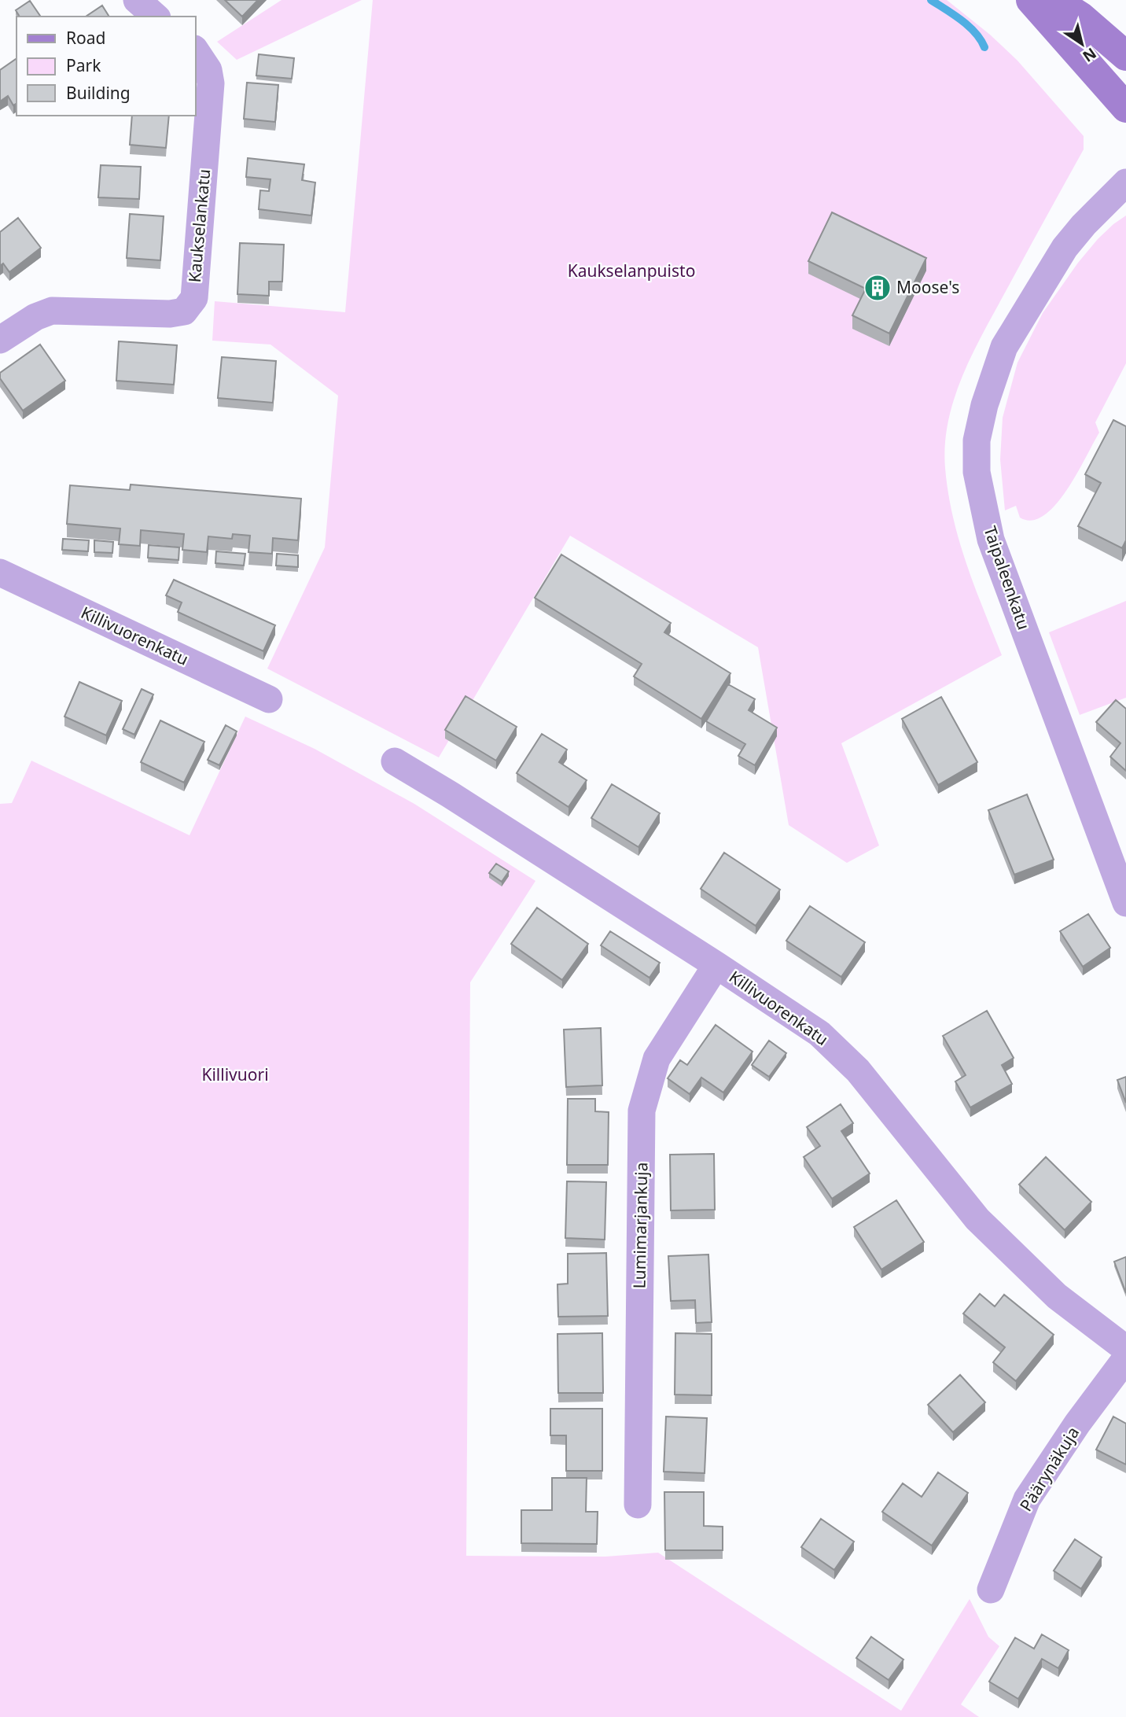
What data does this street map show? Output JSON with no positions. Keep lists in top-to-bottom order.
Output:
{
  "streets": {
    "street": [
      "Kaukselankatu",
      "Taipaleenkatu",
      "Killivuorenkatu",
      "Lumimarjankuja",
      "Päärynäkuja"
    ]
  },
  "crossings": [
    ["Killivuorenkatu", "Lumimarjankuja"]
  ],
  "parks": ["Kaukselanpuisto", "Killivuori"],
  "places": {
    "building": ["Moose's"]
  },
  "legend": ["Road", "Park", "Building"],
  "north": "bottom right"
}
